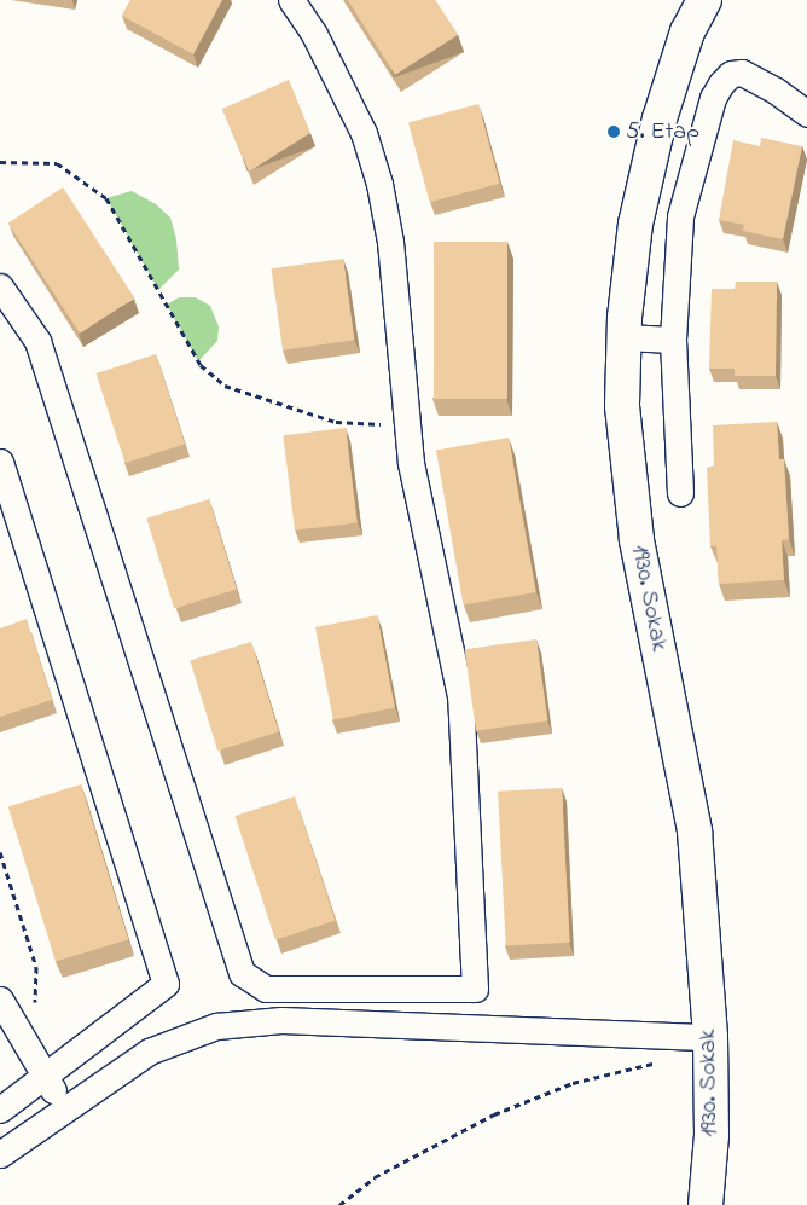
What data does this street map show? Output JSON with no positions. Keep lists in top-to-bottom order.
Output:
{
  "streets": {
    "main road": ["1930. Sokak"]
  },
  "places": ["5. Etap"]
}
